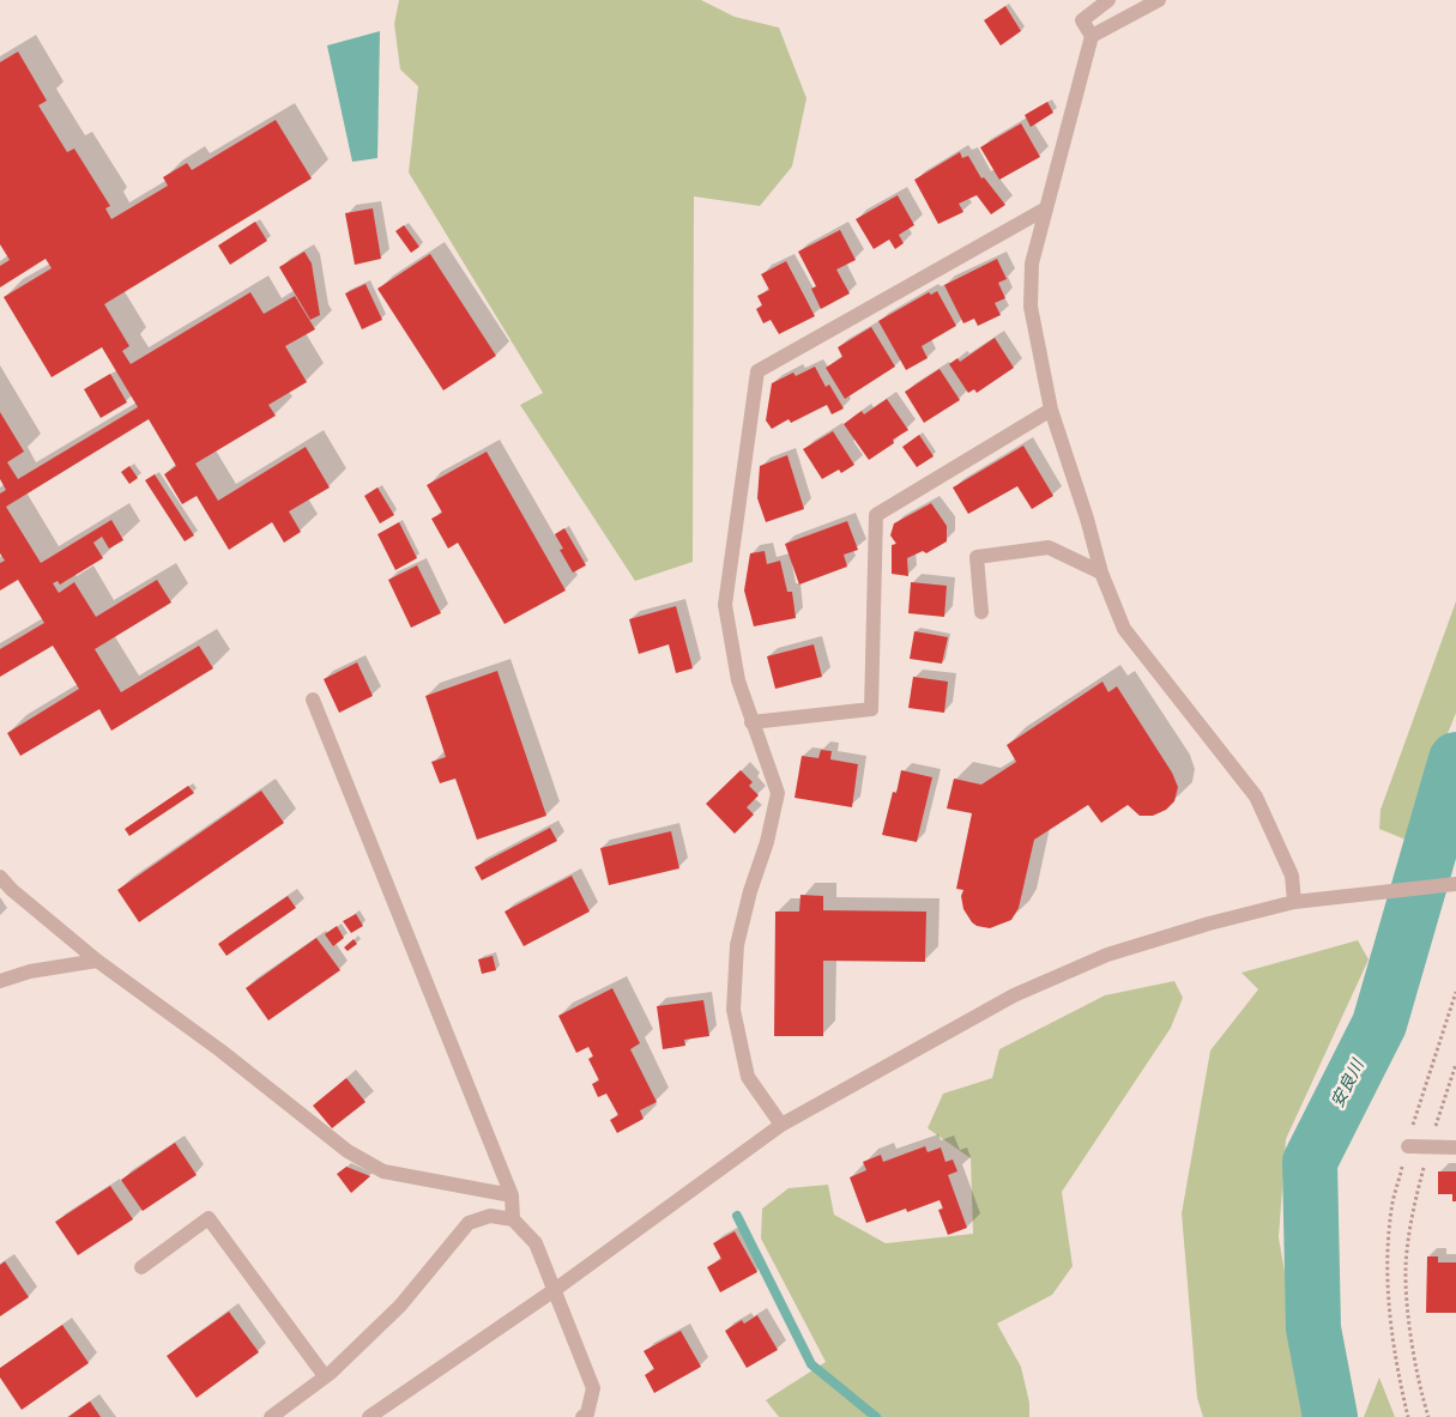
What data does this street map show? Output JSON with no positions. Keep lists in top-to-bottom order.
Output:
{
  "water": ["安良川"]
}
